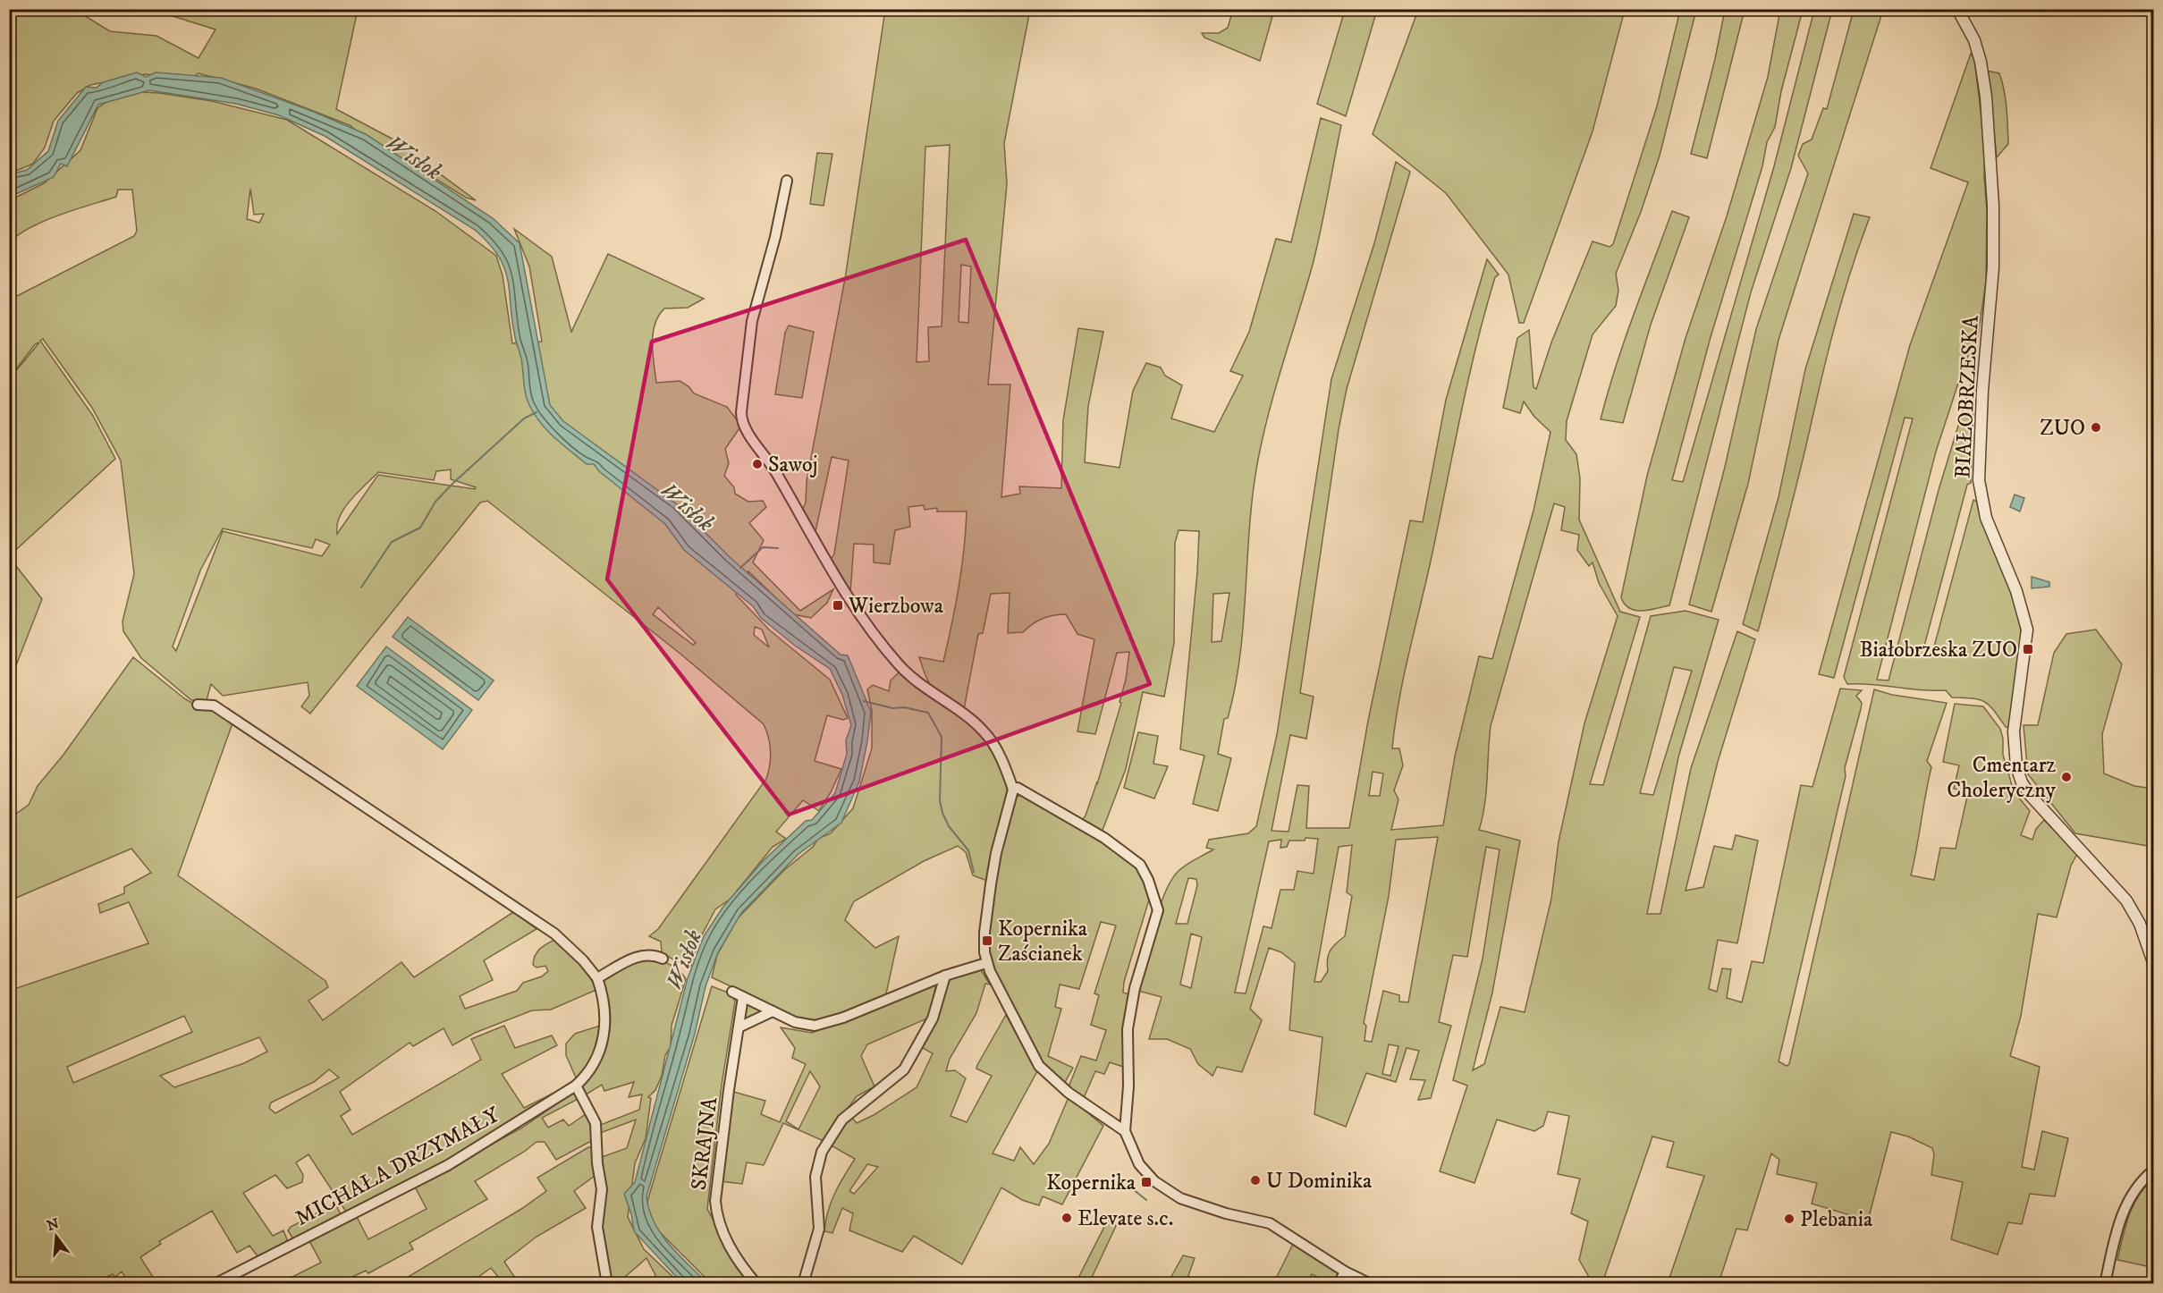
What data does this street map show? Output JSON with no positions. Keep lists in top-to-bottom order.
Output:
{
  "streets": {
    "street": ["BIAŁOBRZESKA", "SKRAJNA", "MICHAŁA DRZYMAŁY"]
  },
  "water": ["Wisłok"],
  "places": {
    "other": [
      "ZUO",
      "Sawoj",
      "Cmentarz Choleryczny",
      "U Dominika",
      "Elevate s.c.",
      "Plebania"
    ],
    "transit": [
      "Wierzbowa",
      "Białobrzeska ZUO",
      "Kopernika Zaścianek",
      "Kopernika"
    ]
  },
  "north": "top"
}
